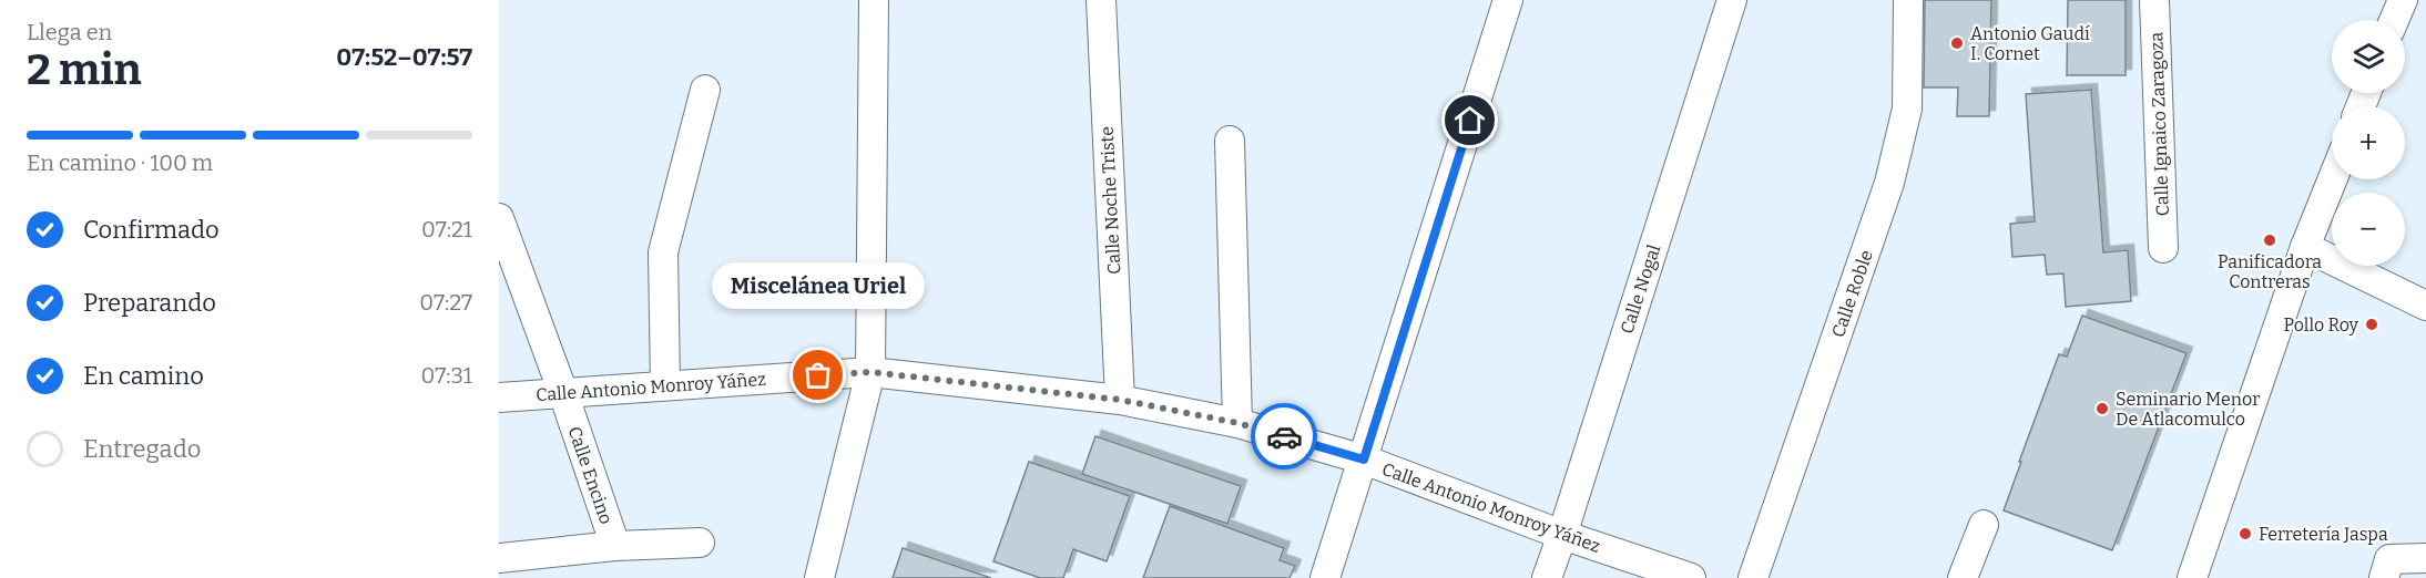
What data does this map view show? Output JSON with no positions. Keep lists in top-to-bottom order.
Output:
{
  "streets": {
    "street": [
      "Calle Ignaico Zaragoza",
      "Calle Noche Triste",
      "Calle Nogal",
      "Calle Roble",
      "Calle Antonio Monroy Yáñez",
      "Calle Encino"
    ]
  },
  "crossings": [
    ["Calle Noche Triste", "Calle Antonio Monroy Yáñez"],
    ["Calle Nogal", "Calle Antonio Monroy Yáñez"],
    ["Calle Antonio Monroy Yáñez", "Calle Encino"]
  ],
  "places": [
    "Antonio Gaudí I. Cornet",
    "Panificadora Contreras",
    "Pollo Roy",
    "Miscelánea Uriel",
    "Seminario Menor De Atlacomulco",
    "Ferretería Jaspa"
  ],
  "page": {
    "heading": ["2 min", "Llega en", "07:52–07:57"],
    "map_buttons": ["+", "−"],
    "bar": "En camino · 100 m",
    "list": [
      ["Confirmado", "07:21"],
      ["Preparando", "07:27"],
      ["En camino", "07:31"],
      "Entregado"
    ],
    "bubble": "Miscelánea Uriel"
  }
}
